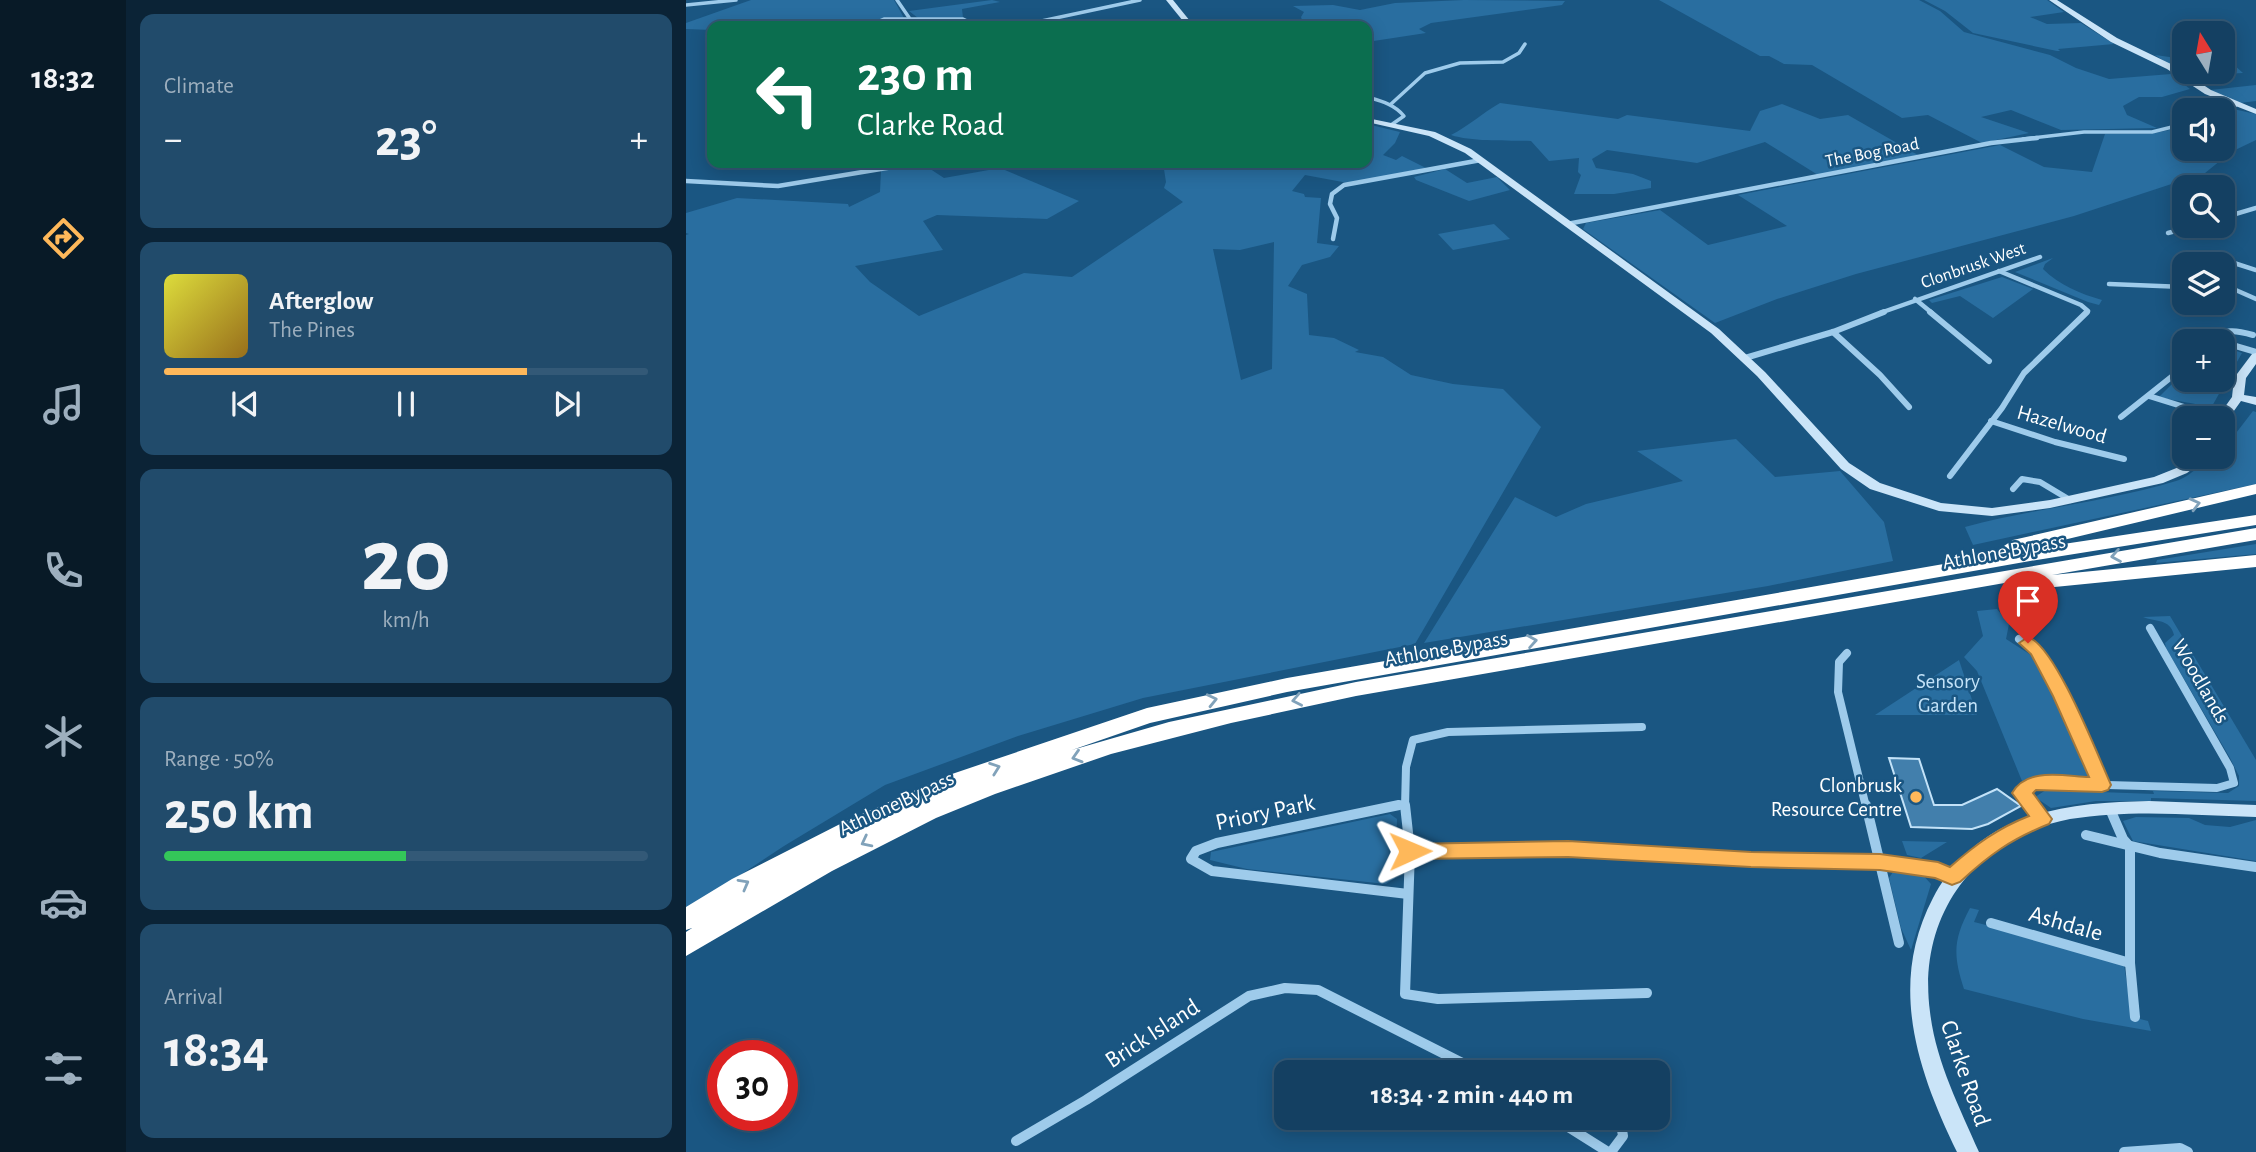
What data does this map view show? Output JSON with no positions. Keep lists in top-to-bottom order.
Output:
{
  "streets": {
    "highway": ["Athlone Bypass"],
    "street": [
      "The Bog Road",
      "Clonbrusk West",
      "Hazelwood",
      "Woodlands",
      "Priory Park",
      "Ashdale",
      "Brick Island",
      "Clarke Road"
    ]
  },
  "crossings": [
    ["Clonbrusk West", "Hazelwood"],
    ["Woodlands", "Clarke Road"],
    ["Ashdale", "Clarke Road"]
  ],
  "parks": ["Sensory Garden"],
  "places": ["Clonbrusk Resource Centre"],
  "north": "top",
  "page": {
    "tabs": "18:32",
    "tile": [
      "Climate",
      ["20", "km/h"],
      ["Range · 50%", "250 km"],
      ["Arrival", "18:34"]
    ],
    "map_buttons": ["+", "−"],
    "turn": ["230 m", "Clarke Road"],
    "heat": ["−", "23°", "+"],
    "song": ["Afterglow", "The Pines"],
    "limit": "30",
    "trip": "18:34 · 2 min · 440 m"
  }
}
